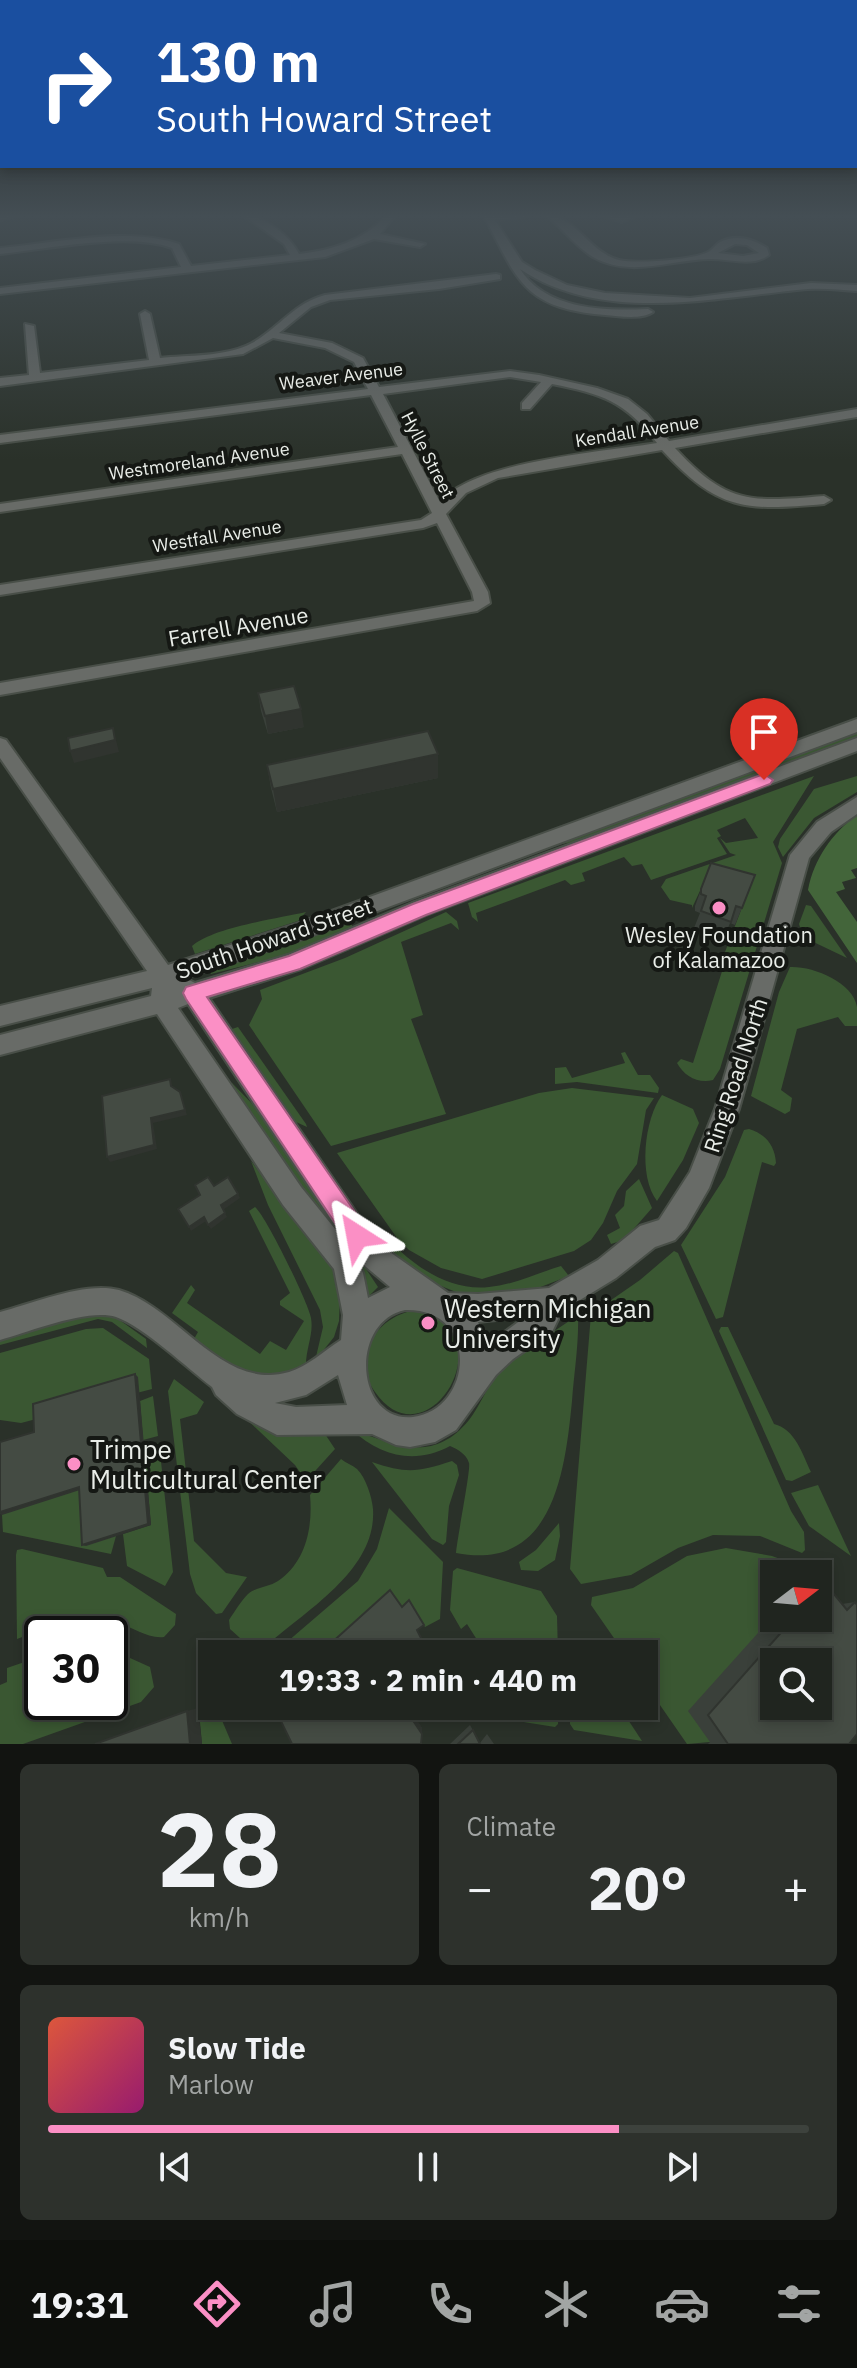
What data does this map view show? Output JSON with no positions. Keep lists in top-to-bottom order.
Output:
{
  "streets": {
    "street": [
      "Weaver Avenue",
      "Kendall Avenue",
      "Hylle Street",
      "Westmoreland Avenue",
      "Westfall Avenue",
      "Farrell Avenue",
      "South Howard Street",
      "Ring Road North"
    ]
  },
  "crossings": [
    ["Weaver Avenue", "Kendall Avenue"],
    ["Weaver Avenue", "Hylle Street"],
    ["Kendall Avenue", "Hylle Street"],
    ["Kendall Avenue", "Westfall Avenue"],
    ["Hylle Street", "Westmoreland Avenue"],
    ["Hylle Street", "Westfall Avenue"],
    ["Hylle Street", "Farrell Avenue"]
  ],
  "places": ["Wesley Foundation of Kalamazoo", "Western Michigan University", "Trimpe Multicultural Center"],
  "north": "right",
  "page": {
    "turn": ["130 m", "South Howard Street"],
    "limit": "30",
    "trip": "19:33 · 2 min · 440 m",
    "tile": [
      ["28", "km/h"],
      "Climate"
    ],
    "heat": ["−", "20°", "+"],
    "song": ["Slow Tide", "Marlow"],
    "tabs": "19:31"
  }
}
